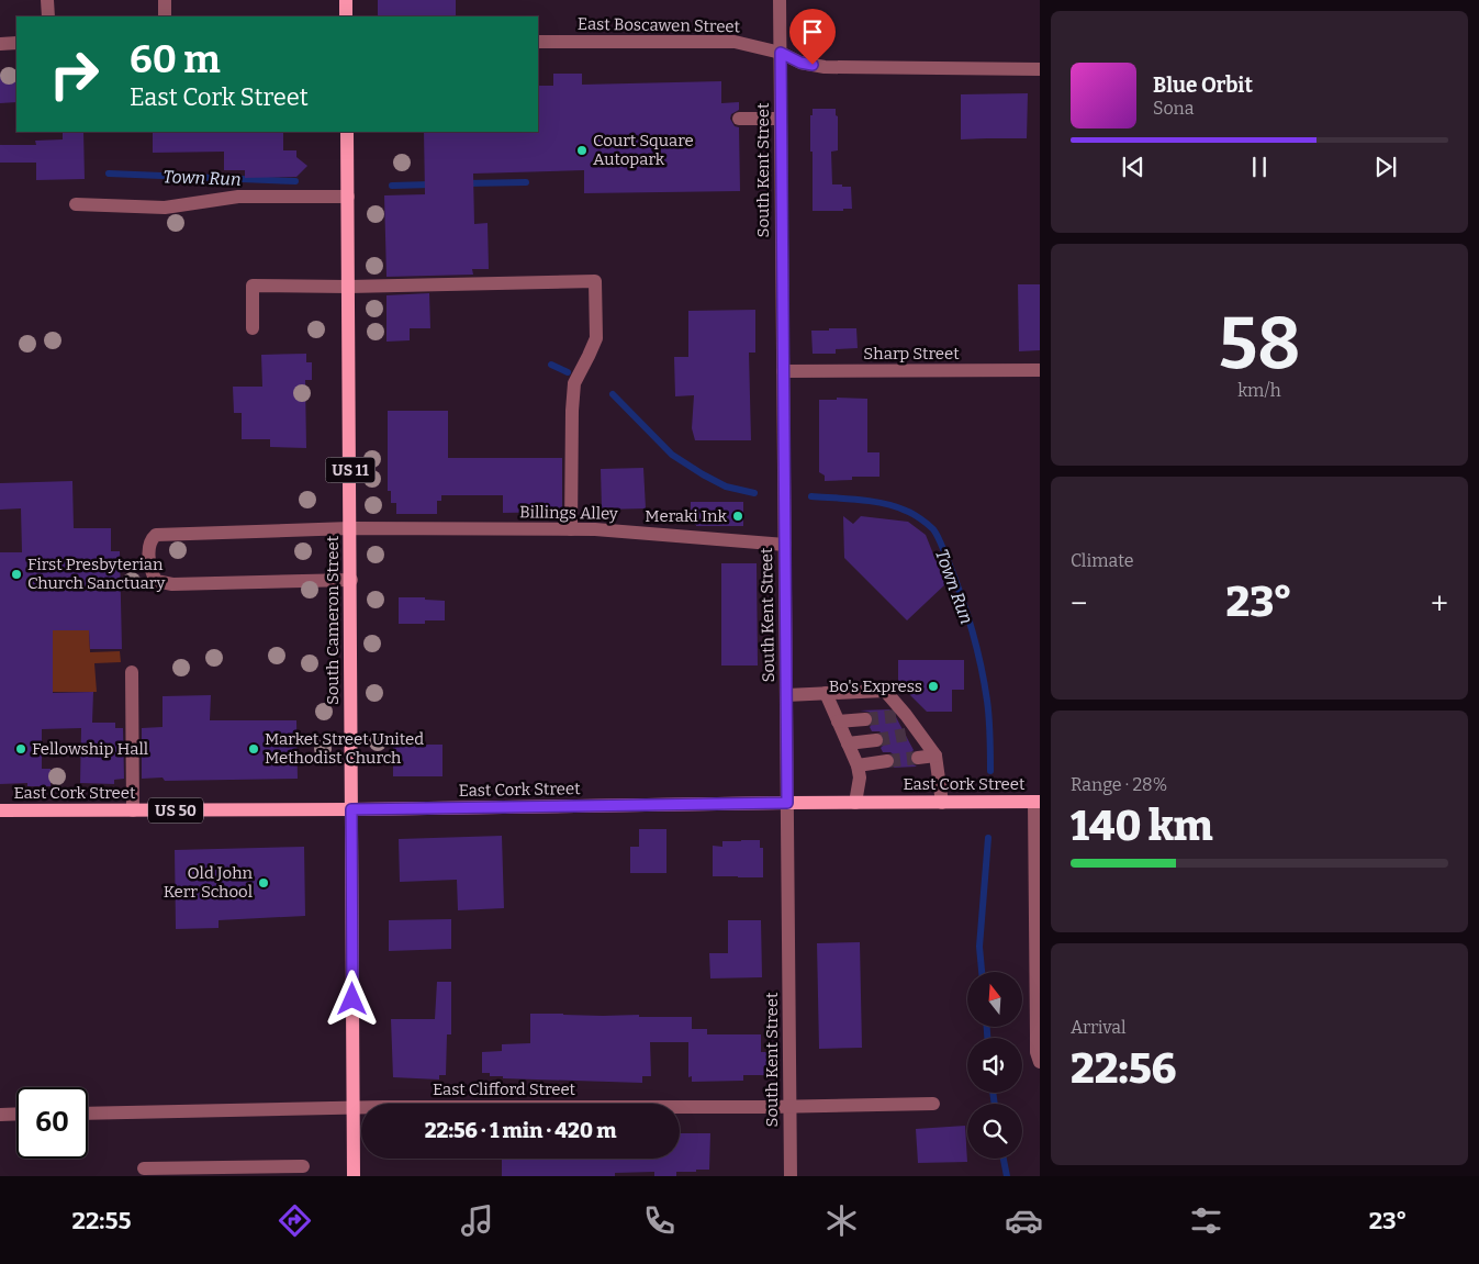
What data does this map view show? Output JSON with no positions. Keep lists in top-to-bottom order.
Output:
{
  "streets": {
    "main road": [
      "US 11",
      "South Cameron Street",
      "East Cork Street",
      "US 50"
    ],
    "street": [
      "East Boscawen Street",
      "South Kent Street",
      "Sharp Street",
      "Billings Alley",
      "East Clifford Street"
    ]
  },
  "crossings": [
    ["East Boscawen Street", "South Kent Street"],
    ["South Kent Street", "Sharp Street"],
    ["South Kent Street", "Billings Alley"],
    ["South Kent Street", "East Cork Street"],
    ["South Kent Street", "East Clifford Street"],
    ["Billings Alley", "South Cameron Street"],
    ["South Cameron Street", "East Cork Street"],
    ["South Cameron Street", "East Clifford Street"]
  ],
  "water": ["Town Run"],
  "places": [
    "Court Square Autopark",
    "Meraki Ink",
    "First Presbyterian Church Sanctuary",
    "Bo's Express",
    "Fellowship Hall",
    "Market Street United Methodist Church",
    "Old John Kerr School"
  ],
  "north": "top",
  "page": {
    "turn": ["60 m", "East Cork Street"],
    "song": ["Blue Orbit", "Sona"],
    "tile": [
      ["58", "km/h"],
      "Climate",
      ["Range · 28%", "140 km"],
      ["Arrival", "22:56"]
    ],
    "heat": ["−", "23°", "+"],
    "limit": "60",
    "trip": "22:56 · 1 min · 420 m",
    "tabs": ["22:55", "23°"]
  }
}
